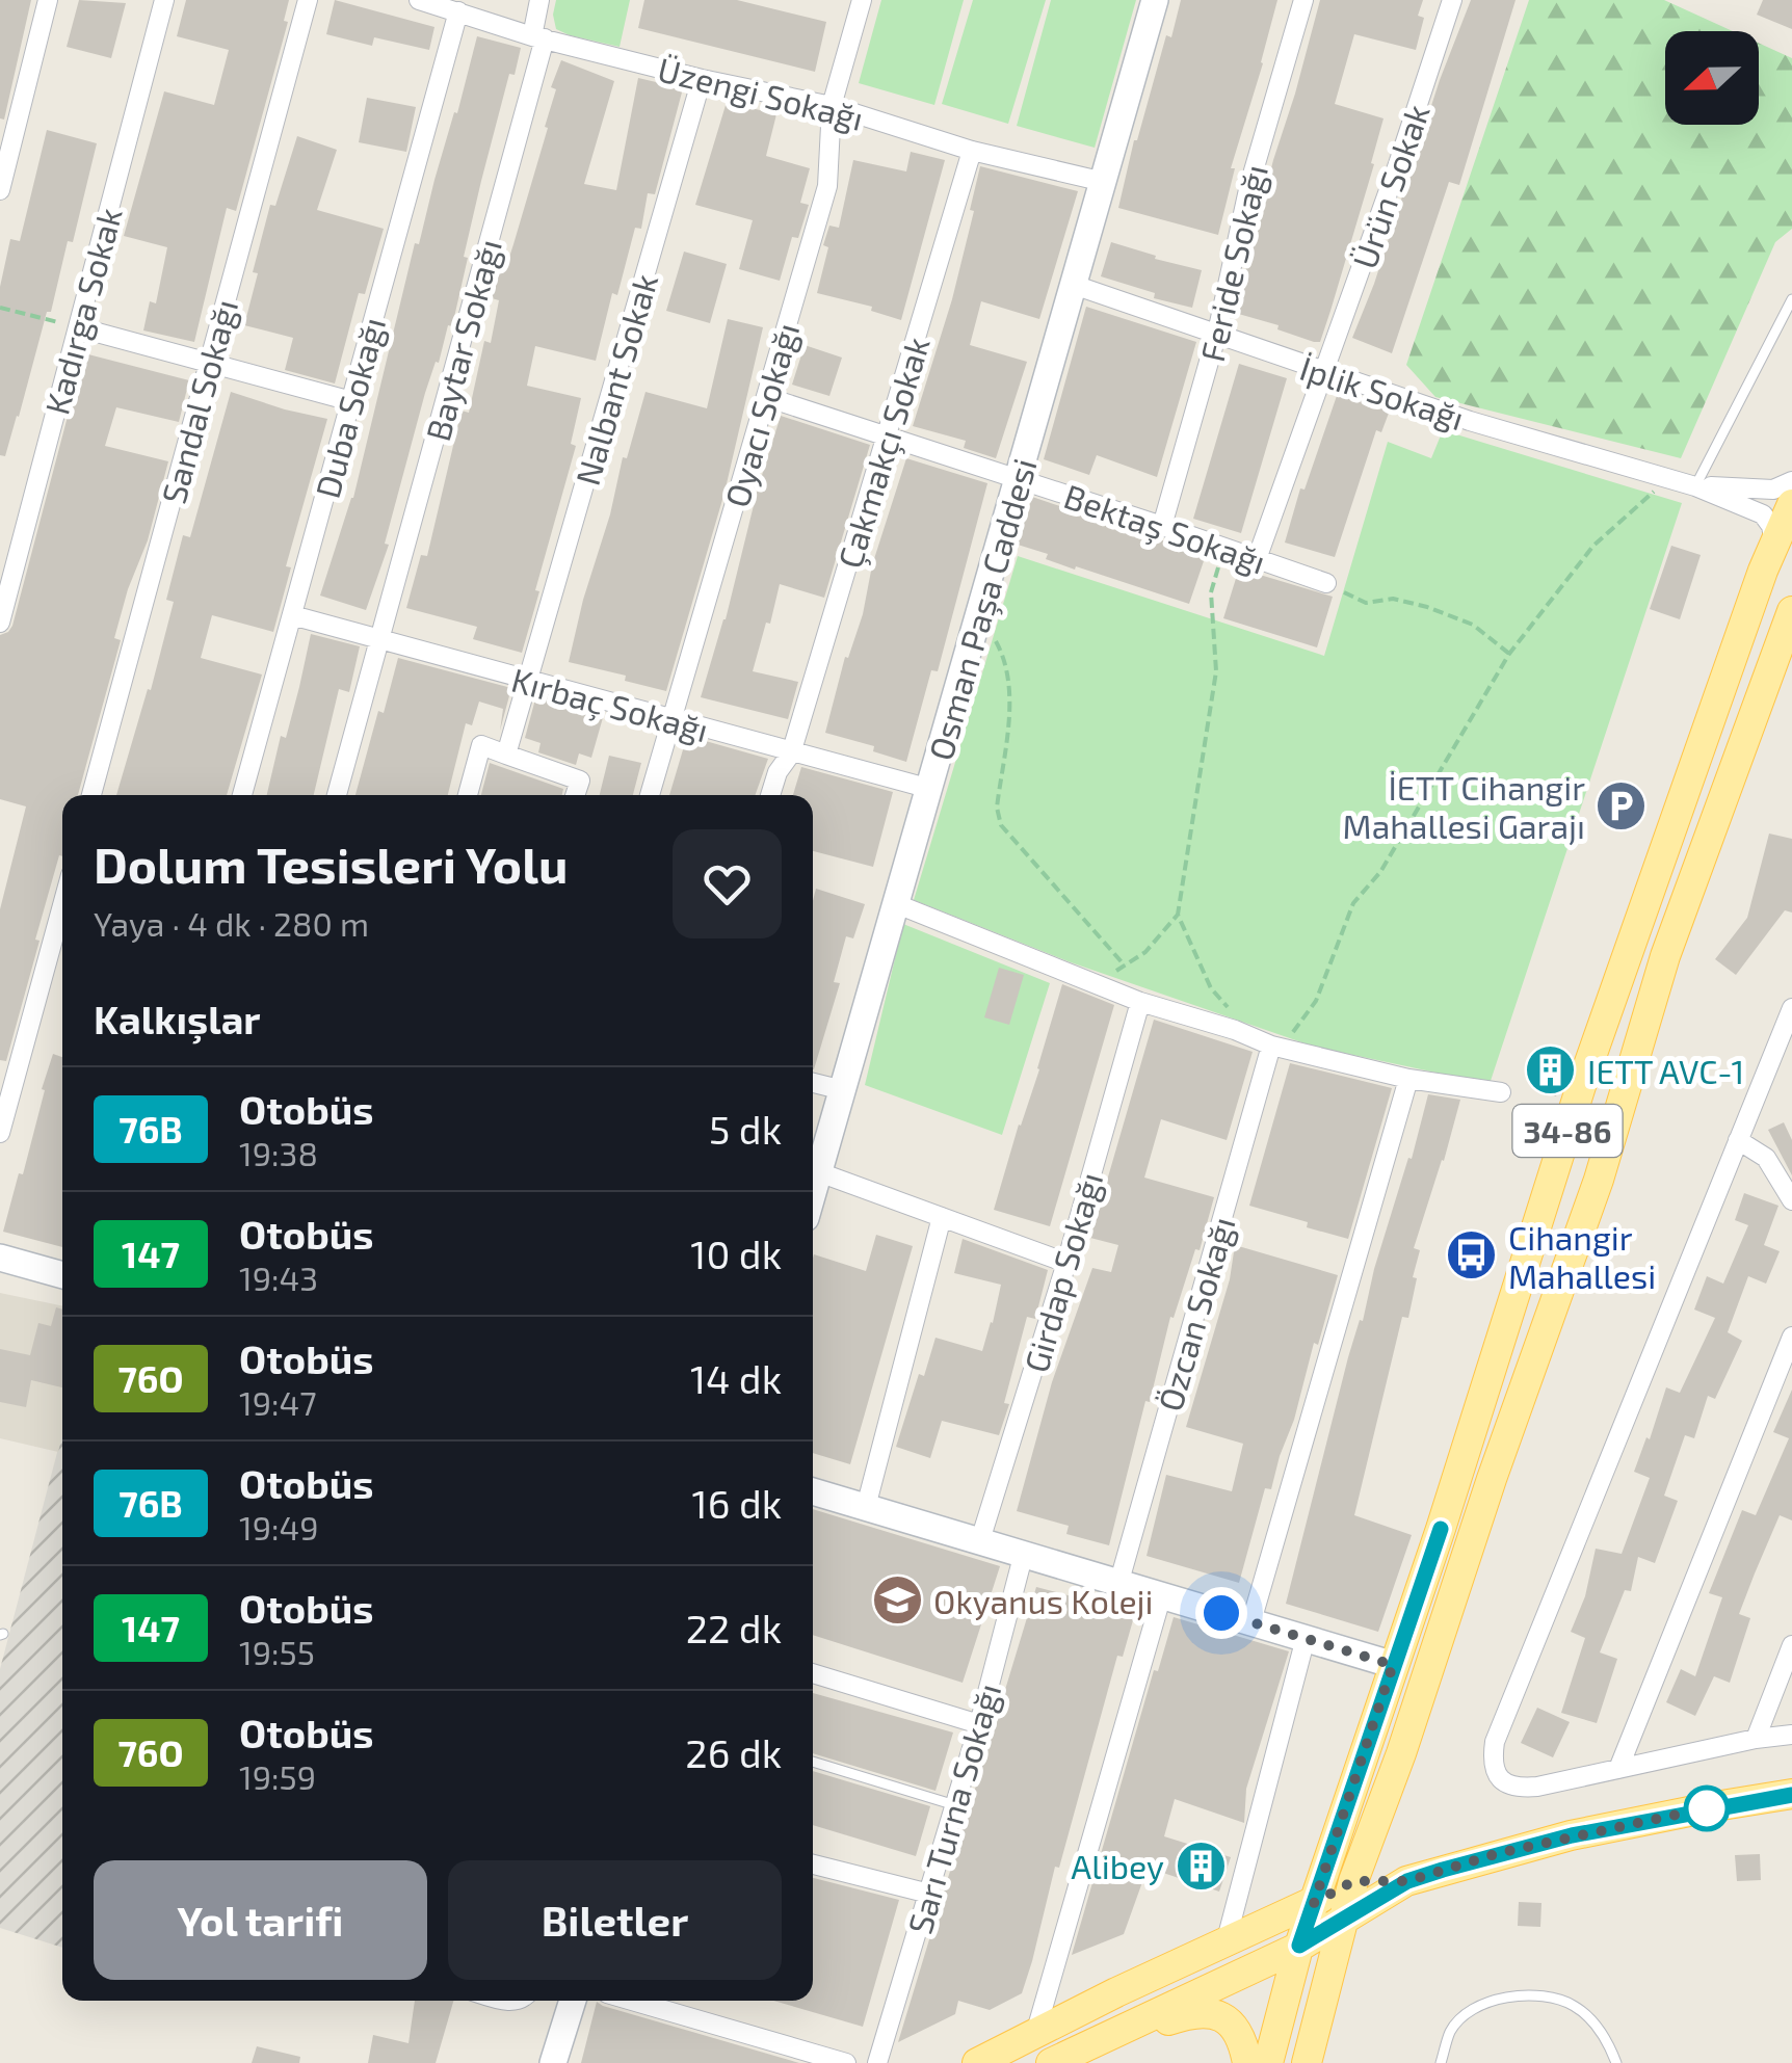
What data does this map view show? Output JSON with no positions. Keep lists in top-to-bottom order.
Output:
{
  "streets": {
    "main road": ["Osman Paşa Caddesi", "34-86"],
    "street": [
      "Üzengi Sokağı",
      "Ürün Sokak",
      "Feride Sokağı",
      "Kadırga Sokak",
      "Baytar Sokağı",
      "Nalbant Sokak",
      "İplik Sokağı",
      "Sandal Sokağı",
      "Duba Sokağı",
      "Oyacı Sokağı",
      "Çakmakçı Sokak",
      "Bektaş Sokağı",
      "Kırbaç Sokağı",
      "Girdap Sokağı",
      "Özcan Sokağı",
      "Sarı Turna Sokağı"
    ]
  },
  "crossings": [
    ["Üzengi Sokağı", "Baytar Sokağı"],
    ["Üzengi Sokağı", "Nalbant Sokak"],
    ["Üzengi Sokağı", "Duba Sokağı"],
    ["Üzengi Sokağı", "Oyacı Sokağı"],
    ["Üzengi Sokağı", "Çakmakçı Sokak"],
    ["Üzengi Sokağı", "Osman Paşa Caddesi"],
    ["Ürün Sokak", "İplik Sokağı"],
    ["Ürün Sokak", "Bektaş Sokağı"],
    ["Feride Sokağı", "İplik Sokağı"],
    ["Feride Sokağı", "Bektaş Sokağı"],
    ["Baytar Sokağı", "Kırbaç Sokağı"],
    ["Nalbant Sokak", "Kırbaç Sokağı"],
    ["İplik Sokağı", "Osman Paşa Caddesi"],
    ["İplik Sokağı", "34-86"],
    ["Duba Sokağı", "Kırbaç Sokağı"],
    ["Oyacı Sokağı", "Bektaş Sokağı"],
    ["Oyacı Sokağı", "Kırbaç Sokağı"],
    ["Çakmakçı Sokak", "Bektaş Sokağı"],
    ["Çakmakçı Sokak", "Kırbaç Sokağı"],
    ["Bektaş Sokağı", "Osman Paşa Caddesi"],
    ["Osman Paşa Caddesi", "Kırbaç Sokağı"]
  ],
  "places": {
    "parking": ["İETT Cihangir Mahallesi Garajı"],
    "building": ["IETT AVC-1", "Alibey"],
    "bus stop": ["Cihangir Mahallesi"],
    "school or university": ["Okyanus Koleji"]
  },
  "lines": ["bus line 76B"],
  "north": "left",
  "page": {
    "heading": [
      ["Dolum Tesisleri Yolu", "Yaya · 4 dk · 280 m"],
      "Kalkışlar"
    ],
    "list": [
      {
        "mark": "76B",
        "name": "Otobüs",
        "note": "19:38",
        "value": "5 dk"
      },
      {
        "mark": "147",
        "name": "Otobüs",
        "note": "19:43",
        "value": "10 dk"
      },
      {
        "mark": "76O",
        "name": "Otobüs",
        "note": "19:47",
        "value": "14 dk"
      },
      {
        "mark": "76B",
        "name": "Otobüs",
        "note": "19:49",
        "value": "16 dk"
      },
      {
        "mark": "147",
        "name": "Otobüs",
        "note": "19:55",
        "value": "22 dk"
      },
      {
        "mark": "76O",
        "name": "Otobüs",
        "note": "19:59",
        "value": "26 dk"
      }
    ],
    "buttons": ["Yol tarifi", "Biletler"]
  }
}
